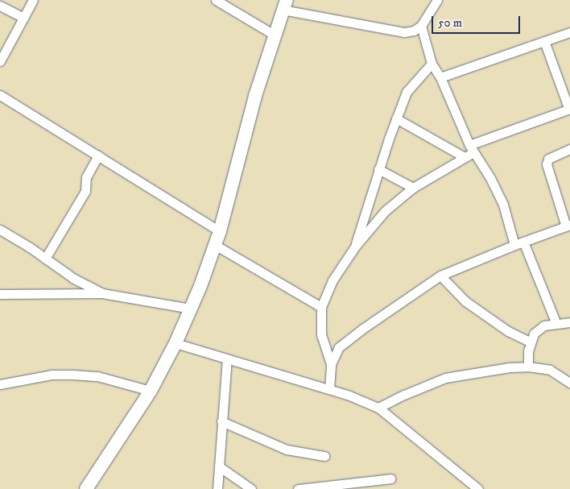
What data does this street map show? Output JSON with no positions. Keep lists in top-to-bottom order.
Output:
{
  "scale_bar": "50 m"
}
